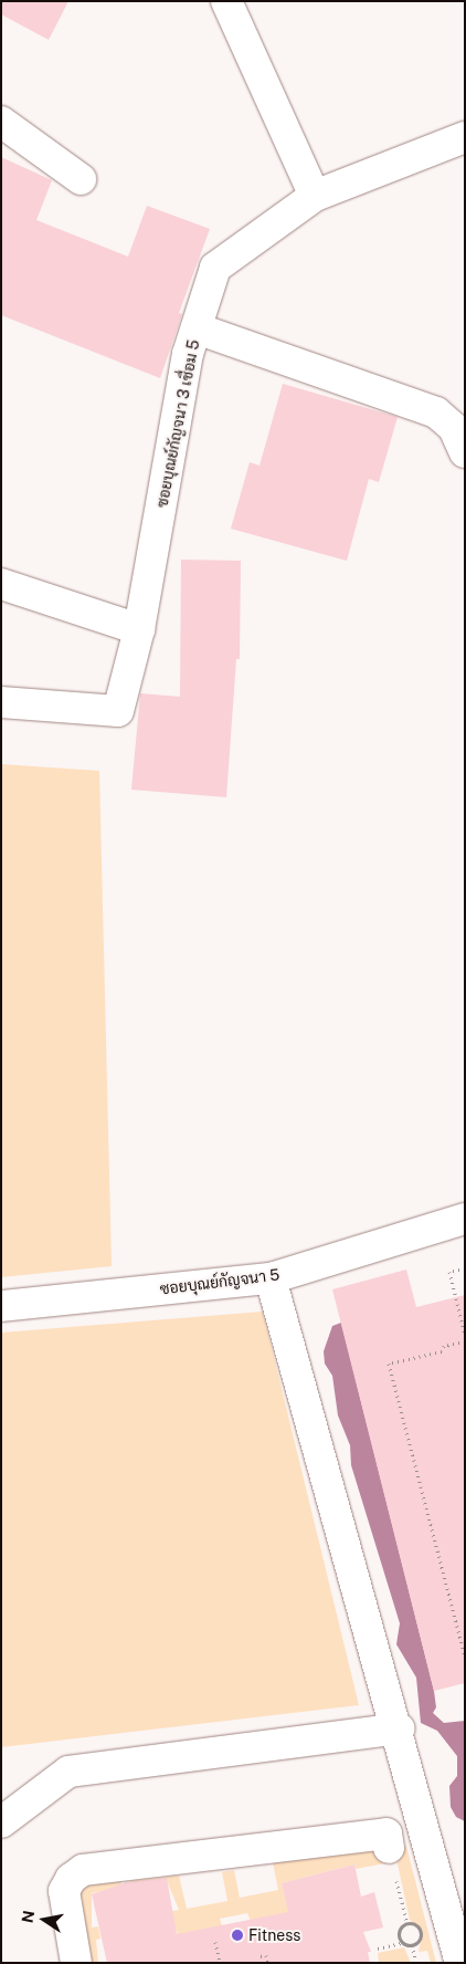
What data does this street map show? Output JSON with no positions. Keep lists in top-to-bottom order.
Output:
{
  "streets": {
    "street": ["ซอยบุณย์กัญจนา 3 เชื่อม 5", "ซอยบุณย์กัญจนา 5"]
  },
  "places": ["Fitness"],
  "north": "left"
}
